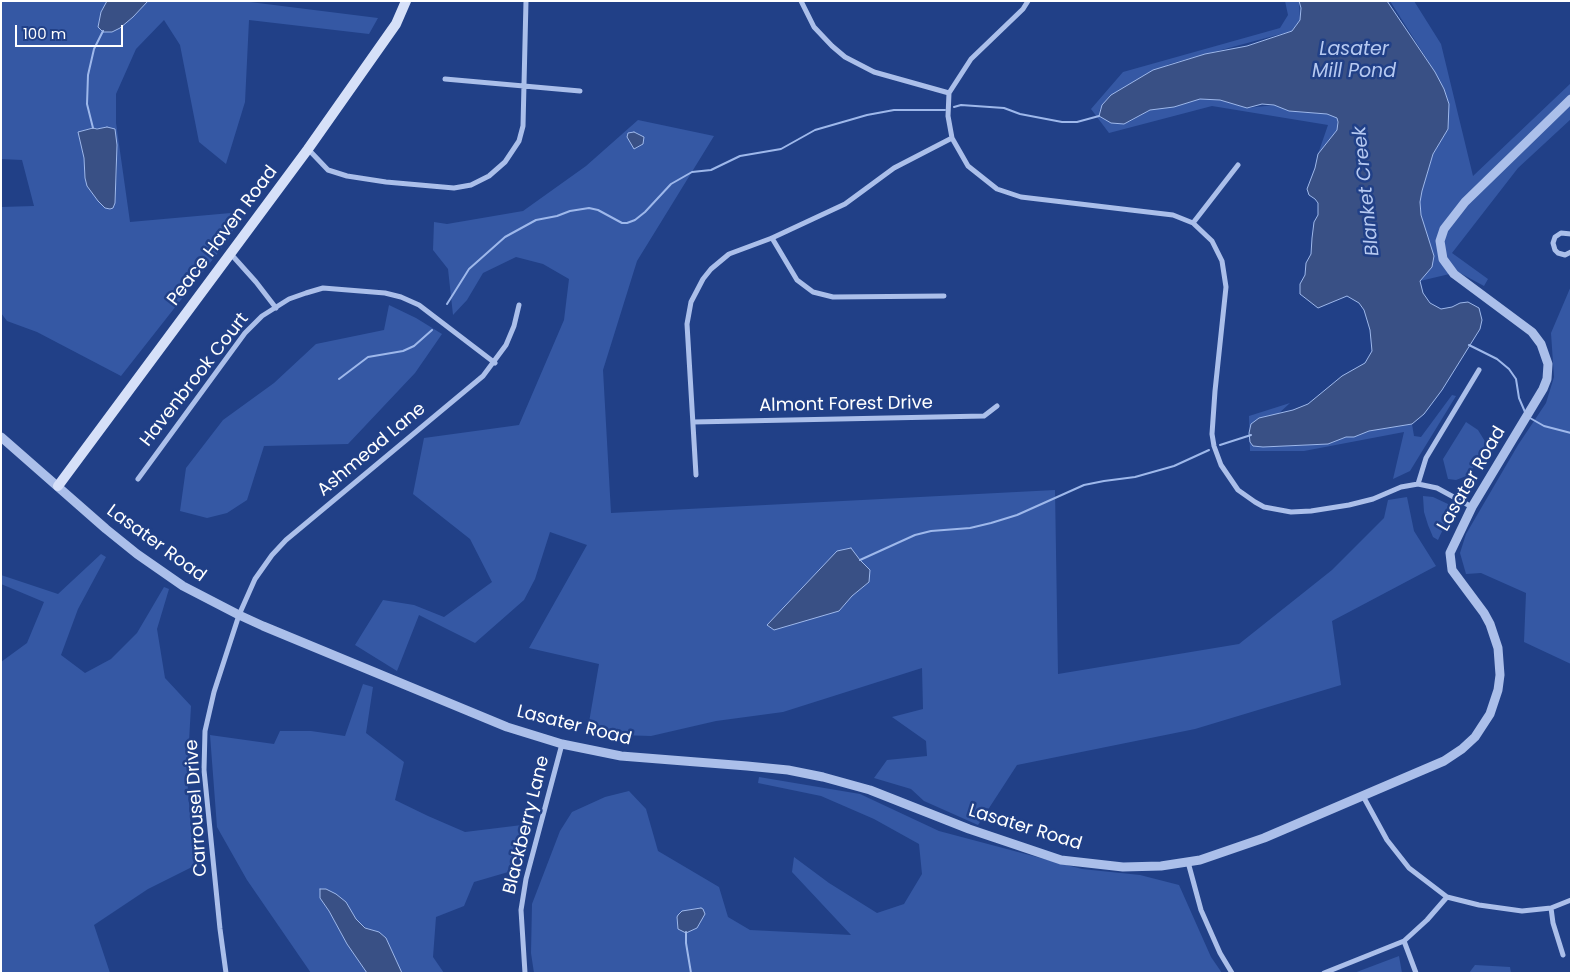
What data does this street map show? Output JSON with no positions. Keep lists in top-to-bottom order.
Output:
{
  "streets": {
    "main road": ["Peace Haven Road"],
    "street": [
      "Havenbrook Court",
      "Almont Forest Drive",
      "Ashmead Lane",
      "Lasater Road",
      "Carrousel Drive",
      "Blackberry Lane"
    ]
  },
  "crossings": [
    ["Peace Haven Road", "Lasater Road"],
    ["Havenbrook Court", "Ashmead Lane"],
    ["Ashmead Lane", "Lasater Road"],
    ["Ashmead Lane", "Carrousel Drive"],
    ["Lasater Road", "Carrousel Drive"],
    ["Lasater Road", "Blackberry Lane"]
  ],
  "water": ["Lasater Mill Pond", "Blanket Creek"],
  "scale_bar": "100 m"
}
